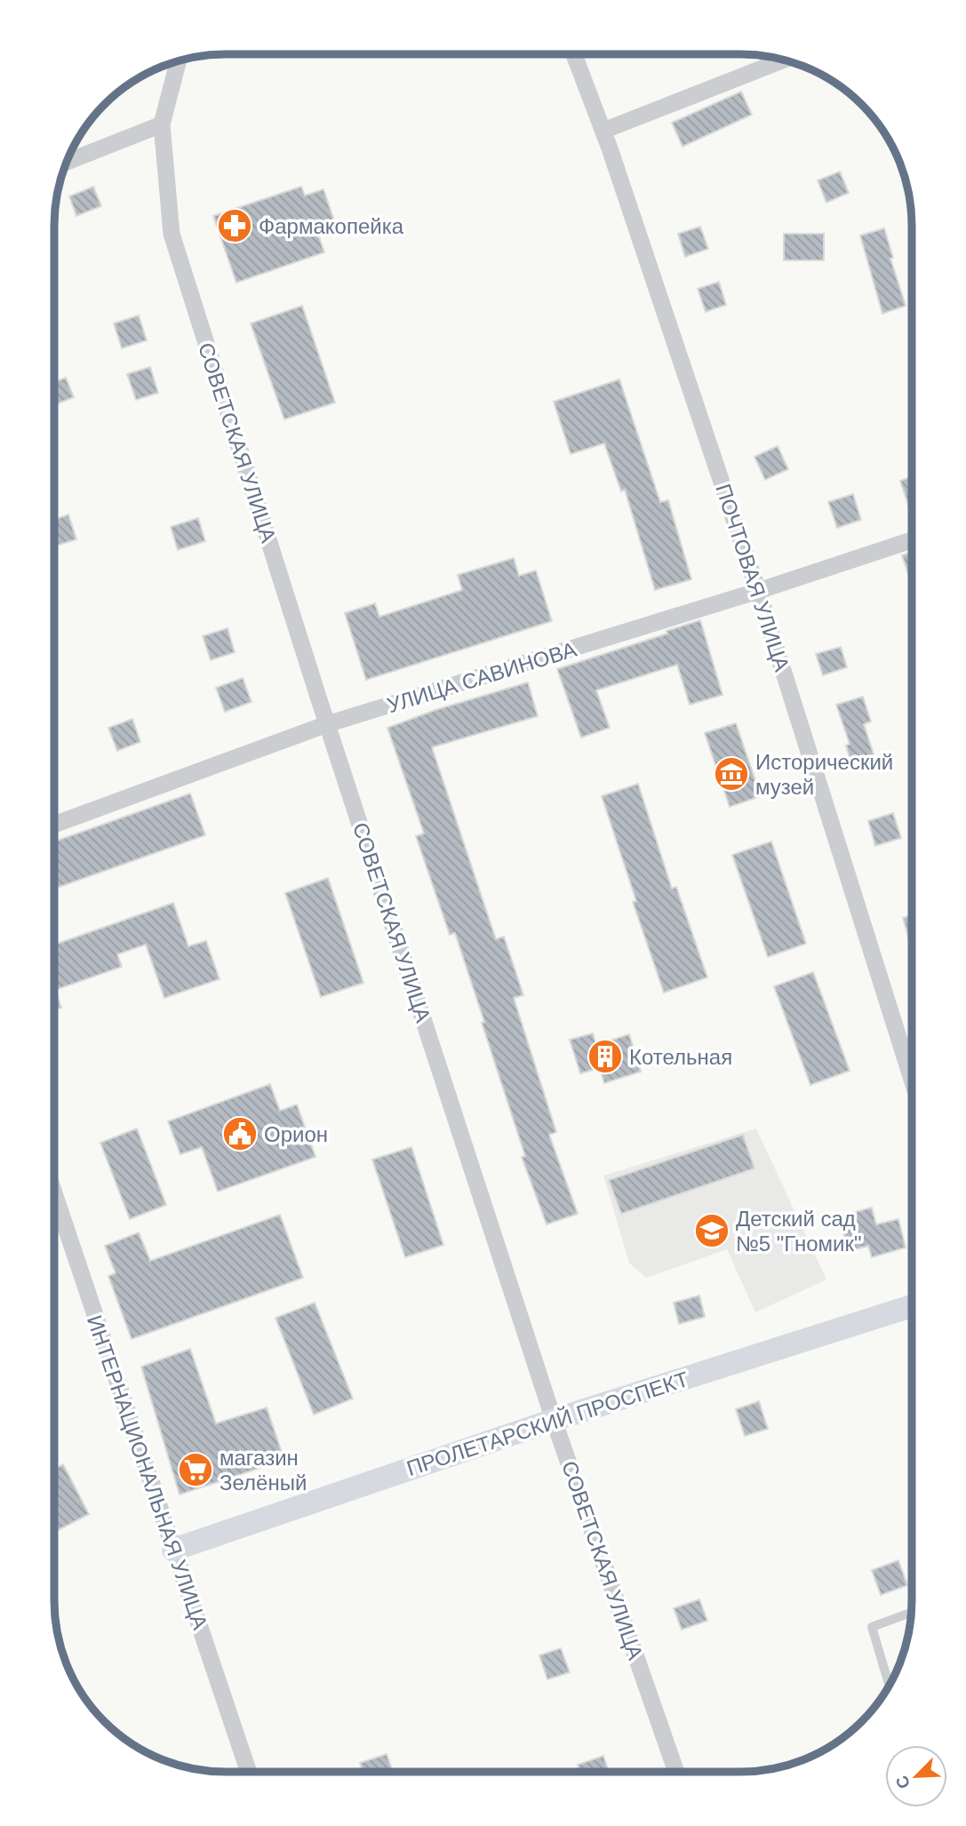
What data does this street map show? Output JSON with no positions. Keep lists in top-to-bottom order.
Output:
{
  "streets": {
    "street": [
      "СОВЕТСКАЯ УЛИЦА",
      "ПОЧТОВАЯ УЛИЦА",
      "УЛИЦА САВИНОВА",
      "ПРОЛЕТАРСКИЙ ПРОСПЕКТ",
      "ИНТЕРНАЦИОНАЛЬНАЯ УЛИЦА"
    ]
  },
  "crossings": [
    ["СОВЕТСКАЯ УЛИЦА", "УЛИЦА САВИНОВА"],
    ["СОВЕТСКАЯ УЛИЦА", "ПРОЛЕТАРСКИЙ ПРОСПЕКТ"],
    ["ПОЧТОВАЯ УЛИЦА", "УЛИЦА САВИНОВА"],
    ["ПРОЛЕТАРСКИЙ ПРОСПЕКТ", "ИНТЕРНАЦИОНАЛЬНАЯ УЛИЦА"]
  ],
  "places": {
    "pharmacy": ["Фармакопейка"],
    "museum": ["Исторический музей"],
    "building": ["Котельная"],
    "public building": ["Орион"],
    "school or university": ["Детский сад №5 \"Гномик\""],
    "supermarket": ["магазин Зелёный"]
  },
  "north": "bottom left"
}
